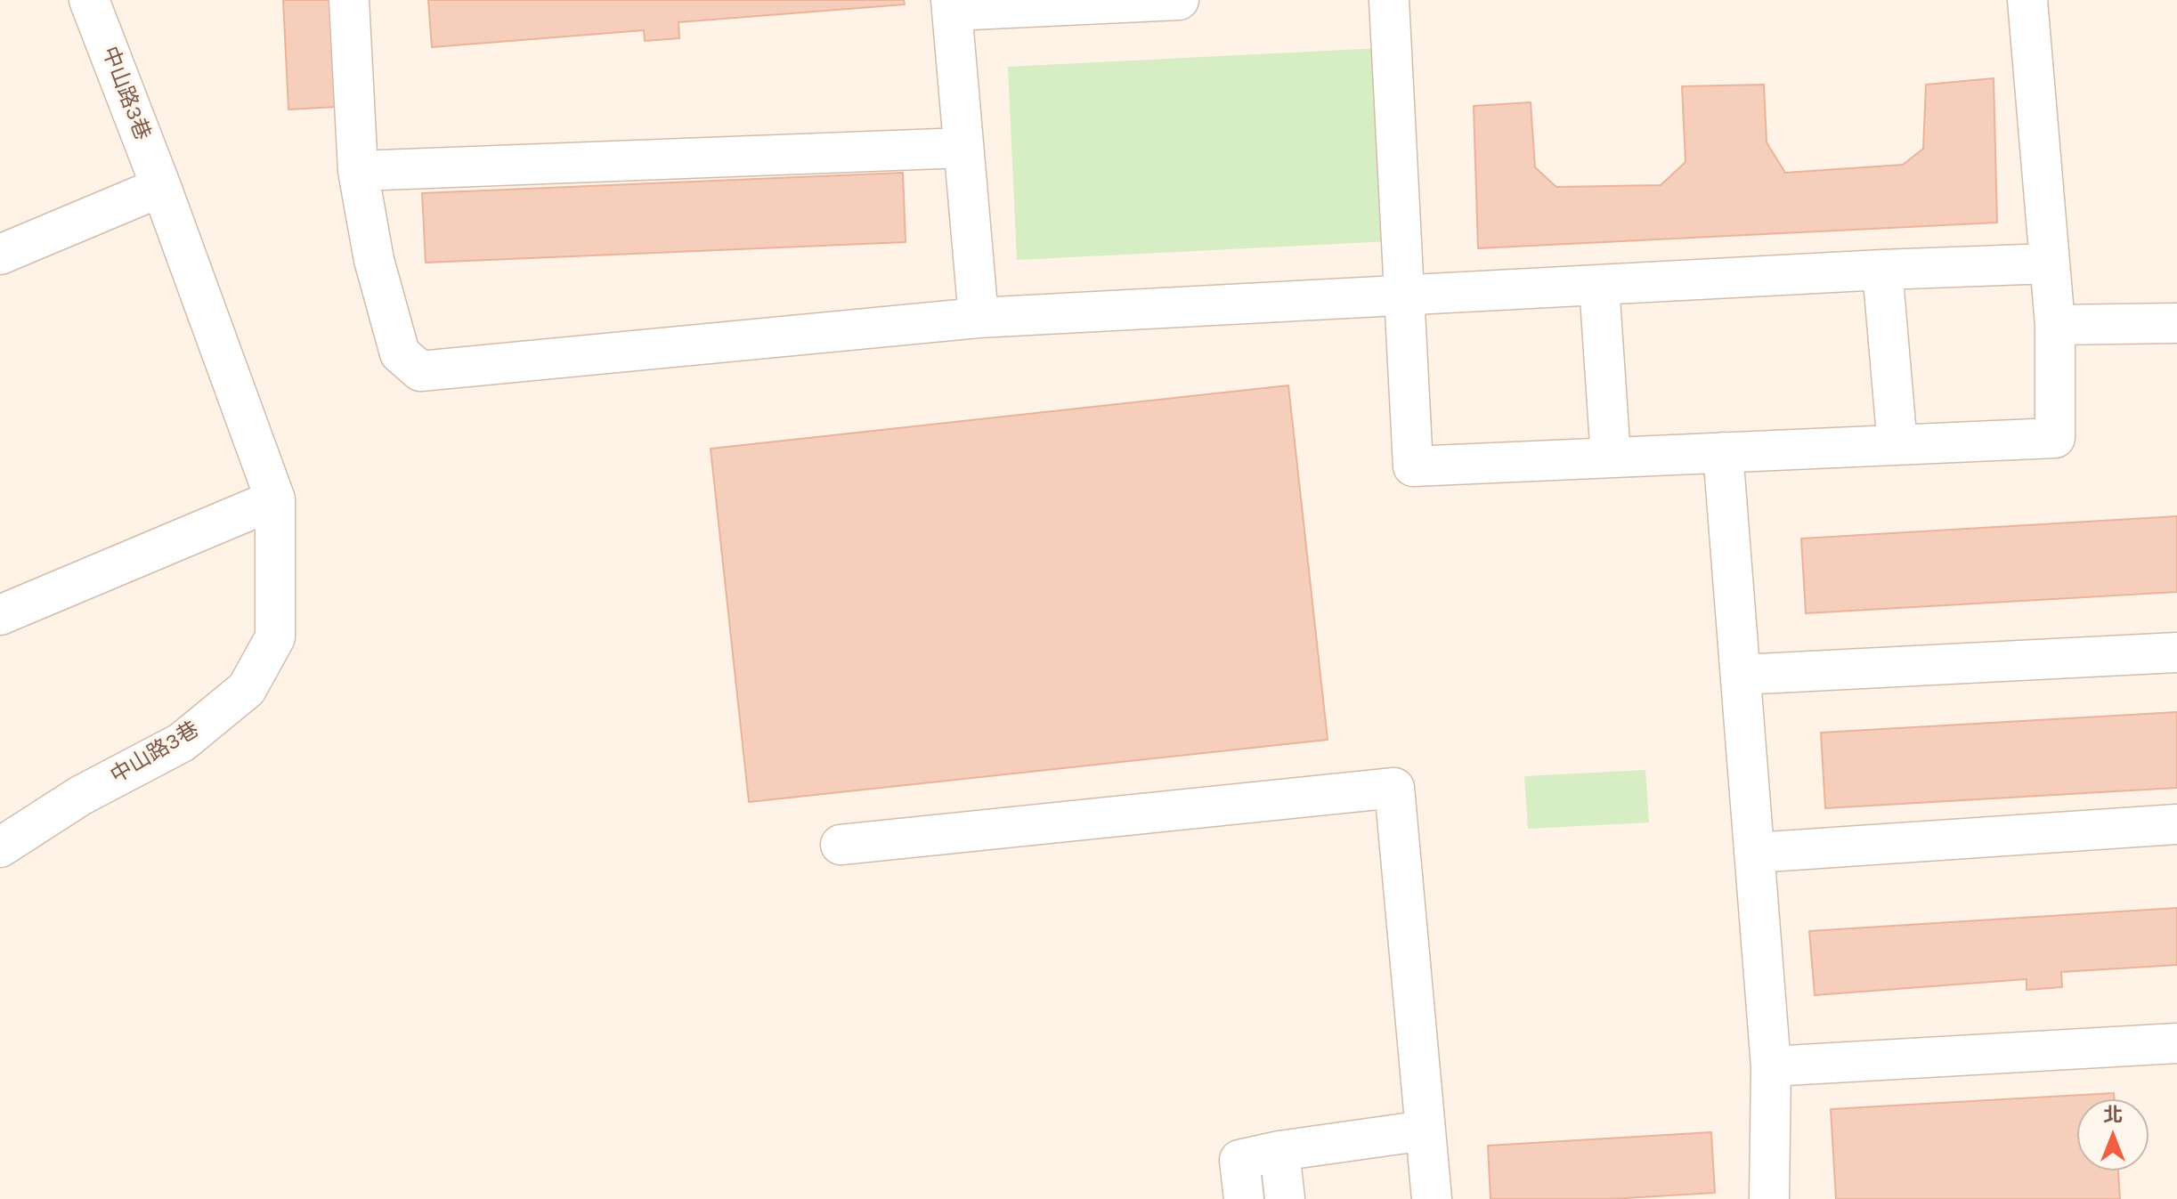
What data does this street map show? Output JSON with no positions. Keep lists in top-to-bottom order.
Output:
{
  "streets": {
    "lane": ["中山路3巷"]
  },
  "north": "top"
}
